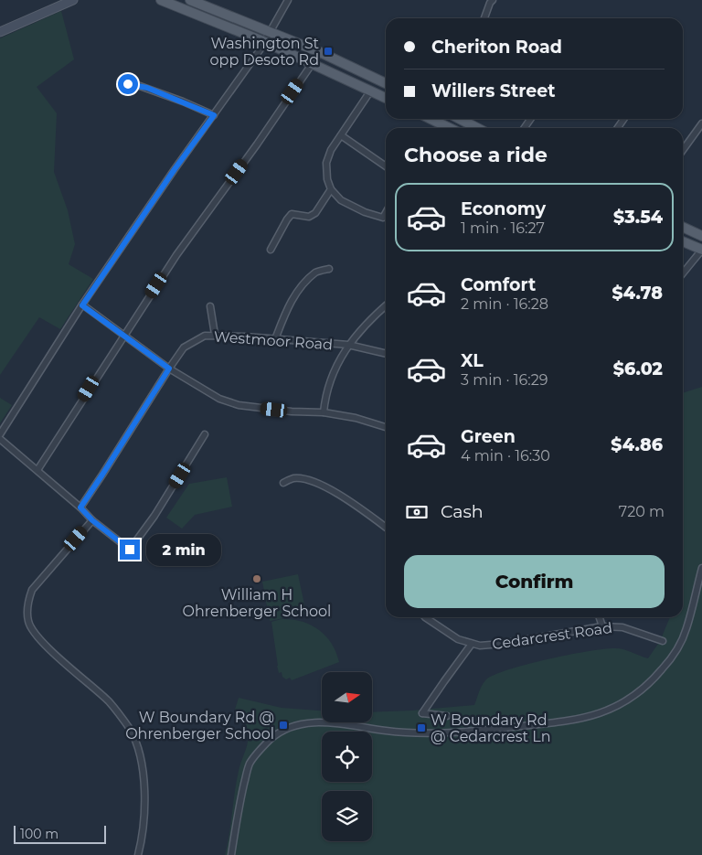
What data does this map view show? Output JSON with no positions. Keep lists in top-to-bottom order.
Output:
{
  "streets": {
    "street": ["Westmoor Road", "Cedarcrest Road"]
  },
  "places": {
    "transit": ["Washington St opp Desoto Rd", "W Boundary Rd @ Ohrenberger School", "W Boundary Rd @ Cedarcrest Ln"],
    "other": ["William H Ohrenberger School"]
  },
  "scale_bar": "100 m",
  "north": "right",
  "page": {
    "banner": ["Cheriton Road", "Willers Street"],
    "heading": "Choose a ride",
    "list": [
      {
        "name": "Economy",
        "note": "1 min · 16:27",
        "value": "$3.54"
      },
      {
        "name": "Comfort",
        "note": "2 min · 16:28",
        "value": "$4.78"
      },
      {
        "name": "XL",
        "note": "3 min · 16:29",
        "value": "$6.02"
      },
      {
        "name": "Green",
        "note": "4 min · 16:30",
        "value": "$4.86"
      }
    ],
    "pay": ["Cash", "720 m"],
    "bubble": "2 min",
    "buttons": "Confirm",
    "scale": "100 m"
  }
}
